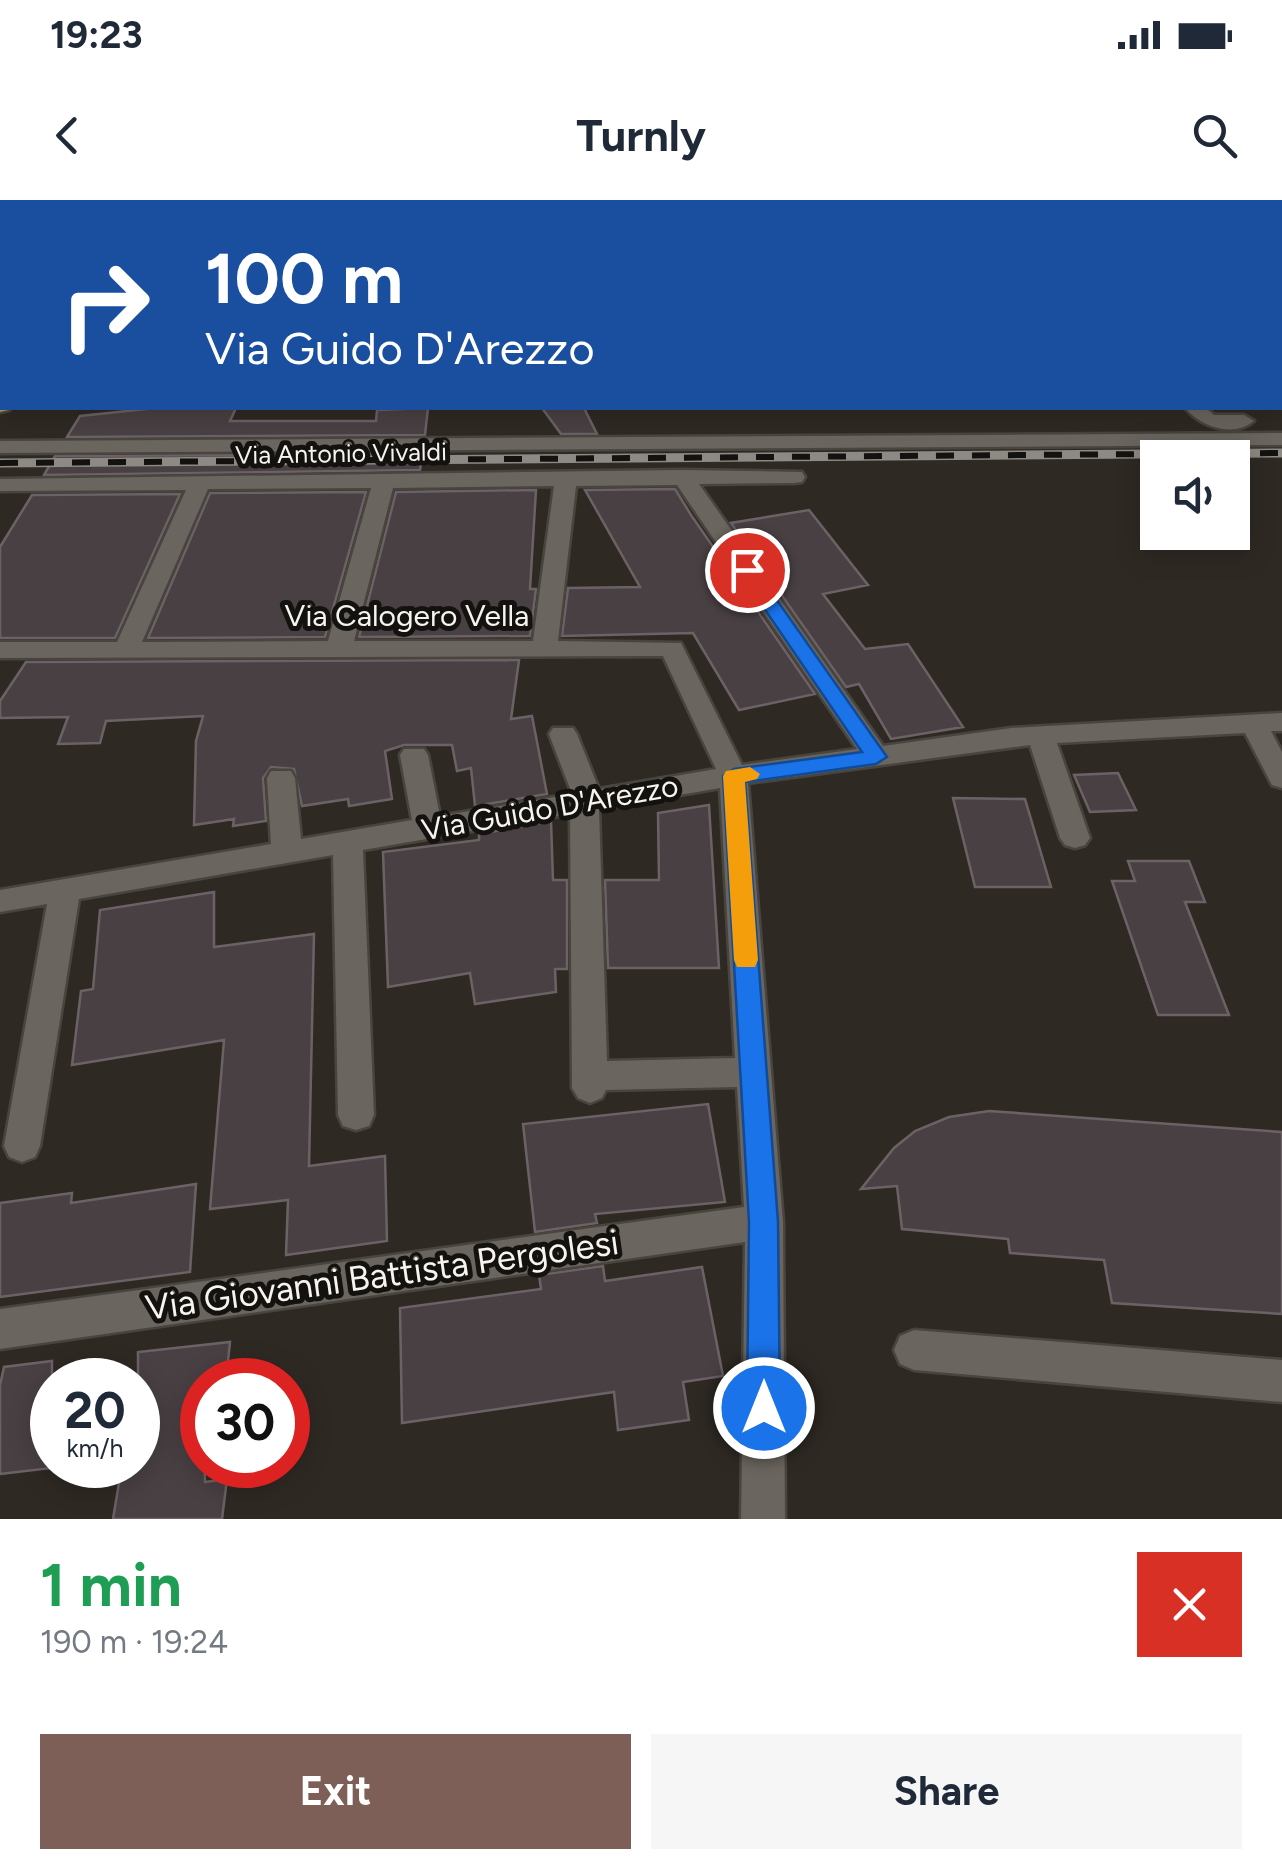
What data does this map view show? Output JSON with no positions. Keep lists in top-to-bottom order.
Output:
{
  "streets": {
    "street": [
      "Via Antonio Vivaldi",
      "Via Calogero Vella",
      "Via Guido D'Arezzo",
      "Via Giovanni Battista Pergolesi"
    ]
  },
  "crossings": [
    ["Via Calogero Vella", "Via Guido D'Arezzo"]
  ],
  "page": {
    "status": "19:23",
    "header": "Turnly",
    "turn": ["100 m", "Via Guido D'Arezzo"],
    "speed": "20 km/h",
    "limit": "30",
    "heading": ["1 min", "190 m · 19:24"],
    "buttons": ["Exit", "Share"]
  }
}
